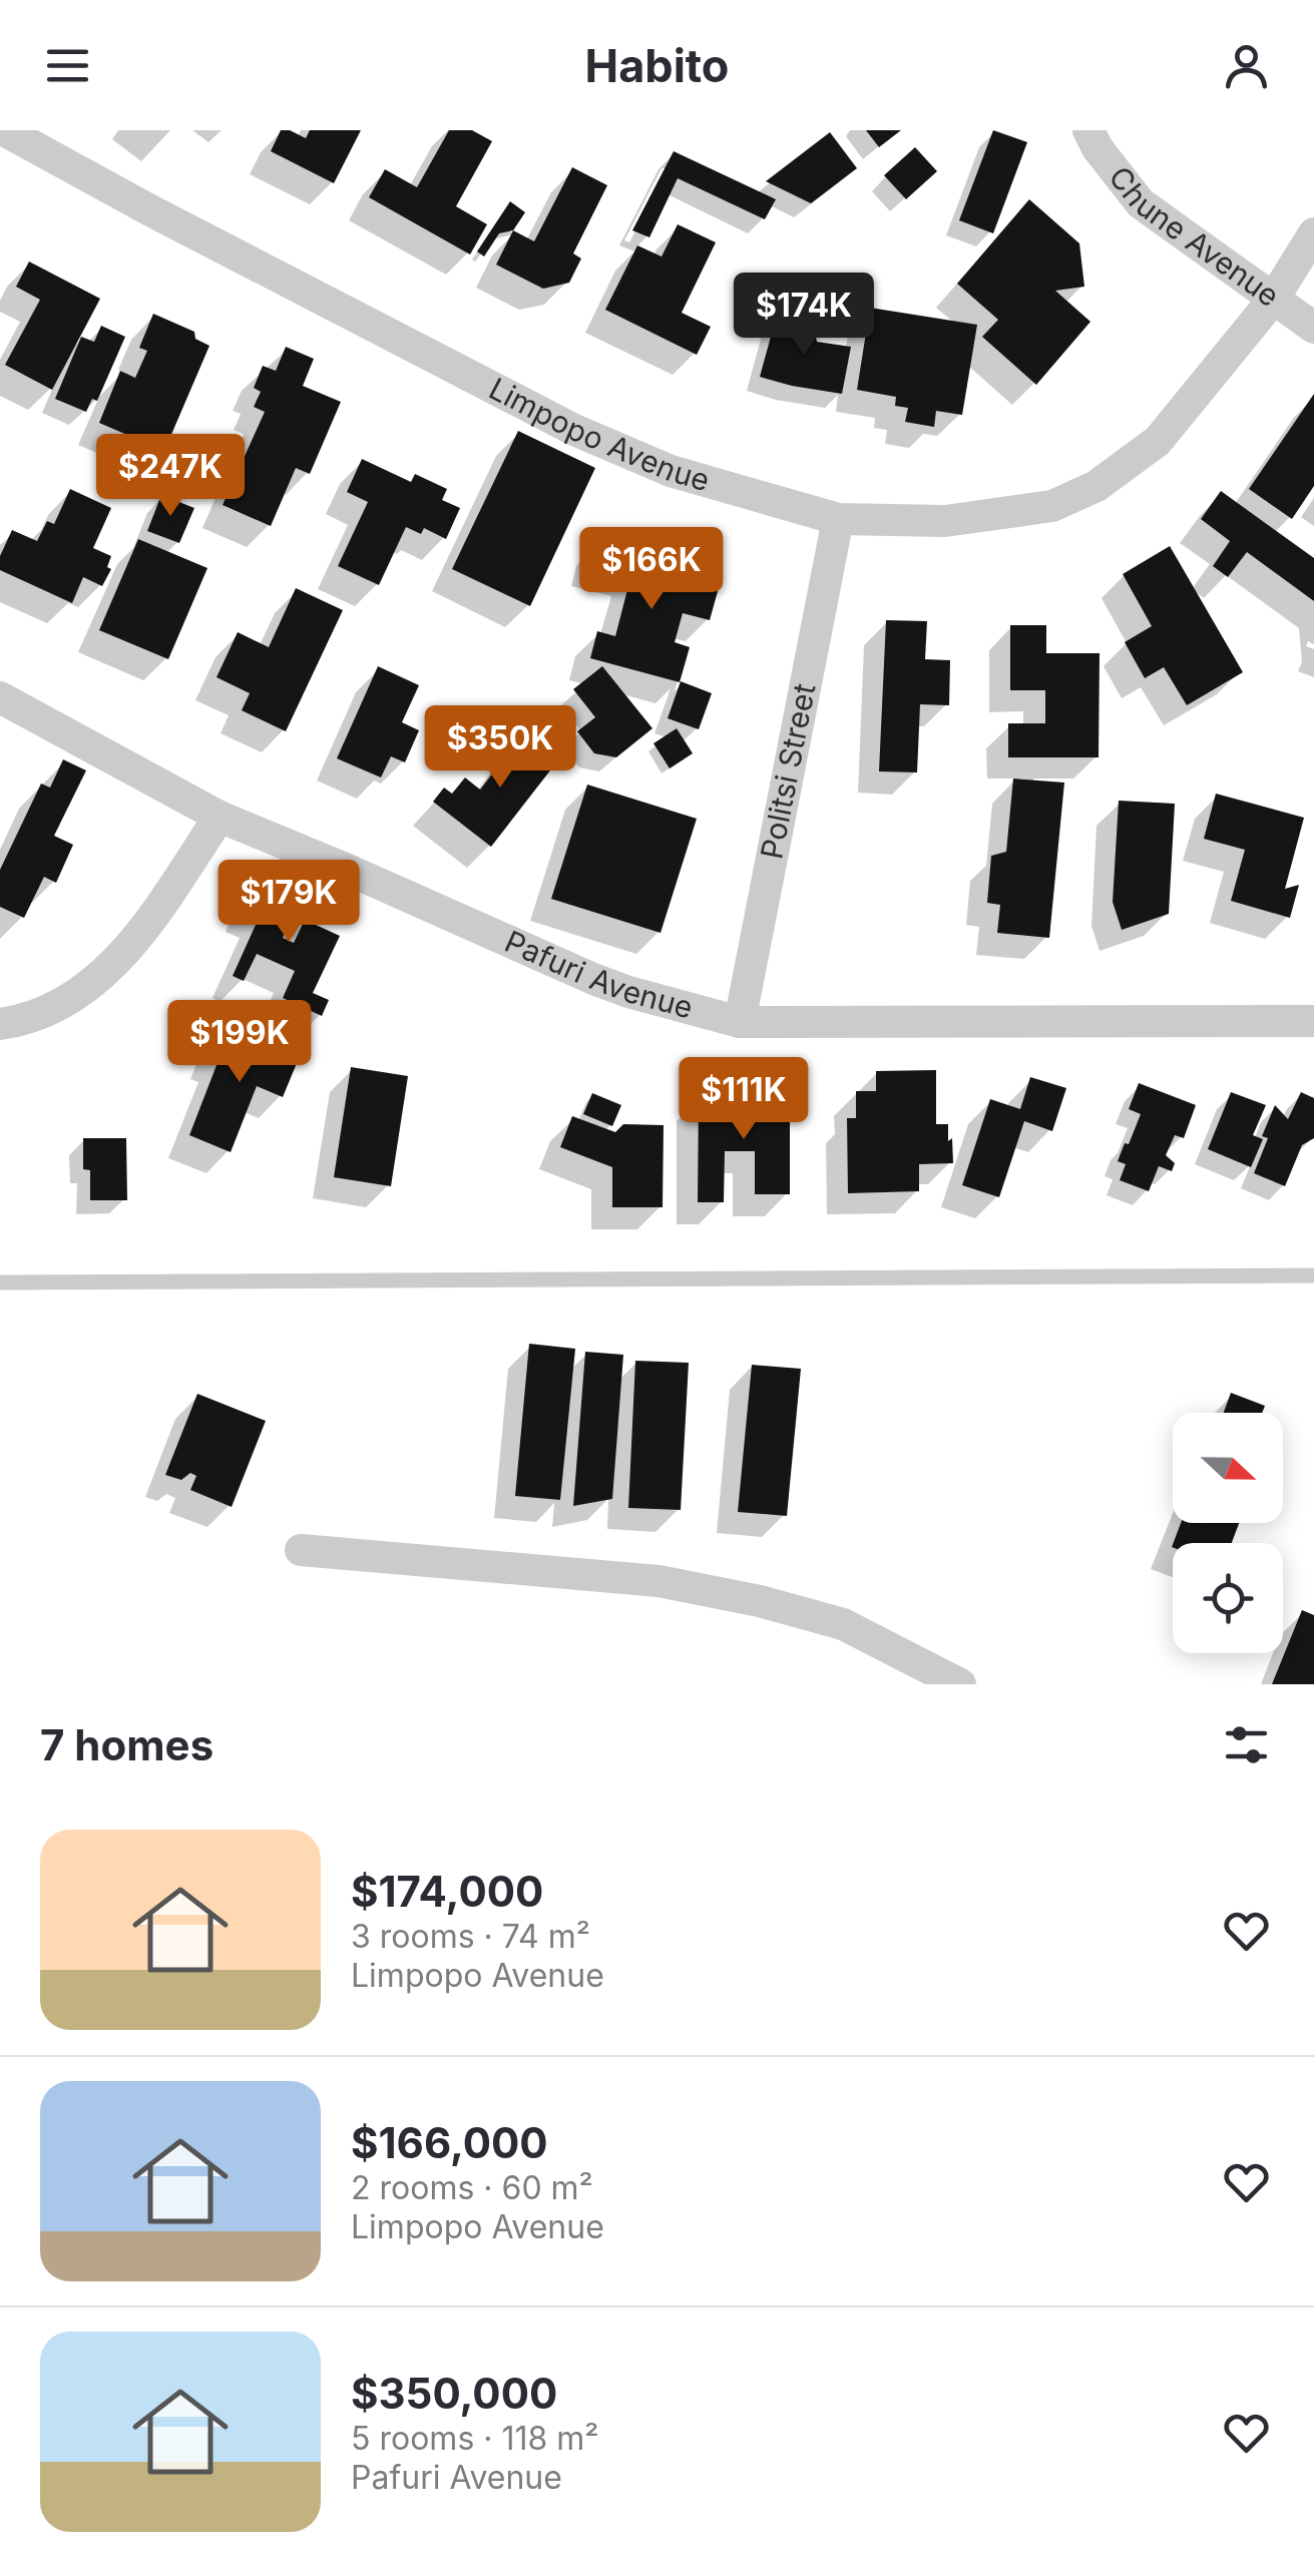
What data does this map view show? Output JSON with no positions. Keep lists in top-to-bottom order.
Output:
{
  "streets": {
    "street": [
      "Chune Avenue",
      "Limpopo Avenue",
      "Politsi Street",
      "Pafuri Avenue"
    ]
  },
  "crossings": [
    ["Chune Avenue", "Limpopo Avenue"],
    ["Limpopo Avenue", "Politsi Street"],
    ["Politsi Street", "Pafuri Avenue"]
  ],
  "north": "right",
  "page": {
    "header": "Habito",
    "price": [
      "$174K",
      "$247K",
      "$166K",
      "$350K",
      "$179K",
      "$199K",
      "$111K"
    ],
    "heading": "7 homes",
    "list": [
      {
        "name": "$174,000",
        "note": "3 rooms · 74 m² · Limpopo Avenue"
      },
      {
        "name": "$166,000",
        "note": "2 rooms · 60 m² · Limpopo Avenue"
      },
      {
        "name": "$350,000",
        "note": "5 rooms · 118 m² · Pafuri Avenue"
      }
    ]
  }
}
